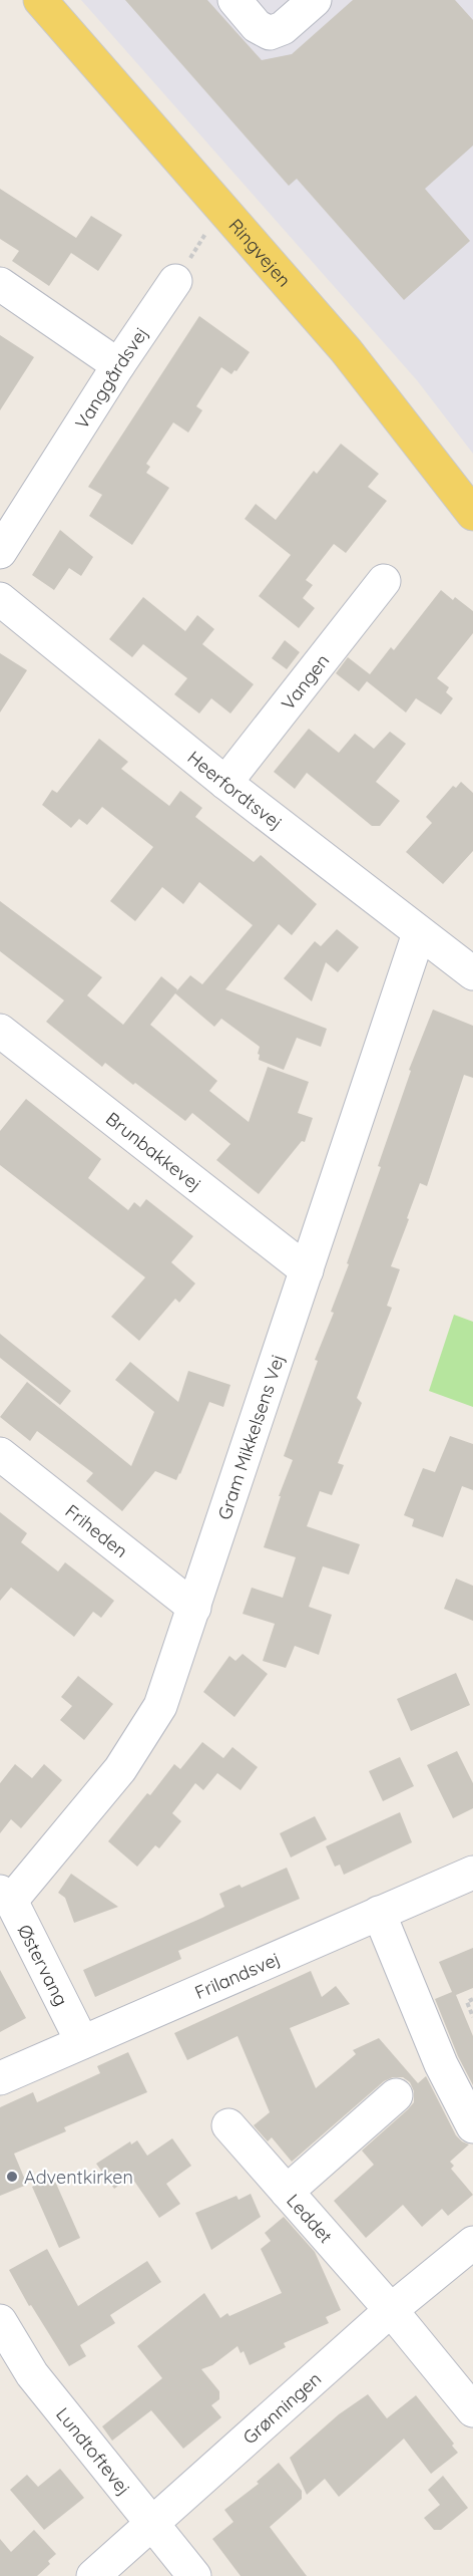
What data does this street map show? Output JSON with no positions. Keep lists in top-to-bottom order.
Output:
{
  "streets": {
    "main road": ["Ringvejen"],
    "street": [
      "Vanggårdsvej",
      "Vangen",
      "Heerfordtsvej",
      "Brunbakkevej",
      "Gram Mikkelsens Vej",
      "Friheden",
      "Østervang",
      "Frilandsvej",
      "Leddet",
      "Grønningen",
      "Lundtoftevej"
    ]
  },
  "crossings": [
    ["Vangen", "Heerfordtsvej"],
    ["Heerfordtsvej", "Gram Mikkelsens Vej"],
    ["Brunbakkevej", "Gram Mikkelsens Vej"],
    ["Gram Mikkelsens Vej", "Friheden"],
    ["Gram Mikkelsens Vej", "Østervang"],
    ["Østervang", "Frilandsvej"],
    ["Leddet", "Grønningen"],
    ["Grønningen", "Lundtoftevej"]
  ],
  "places": ["Adventkirken"]
}
